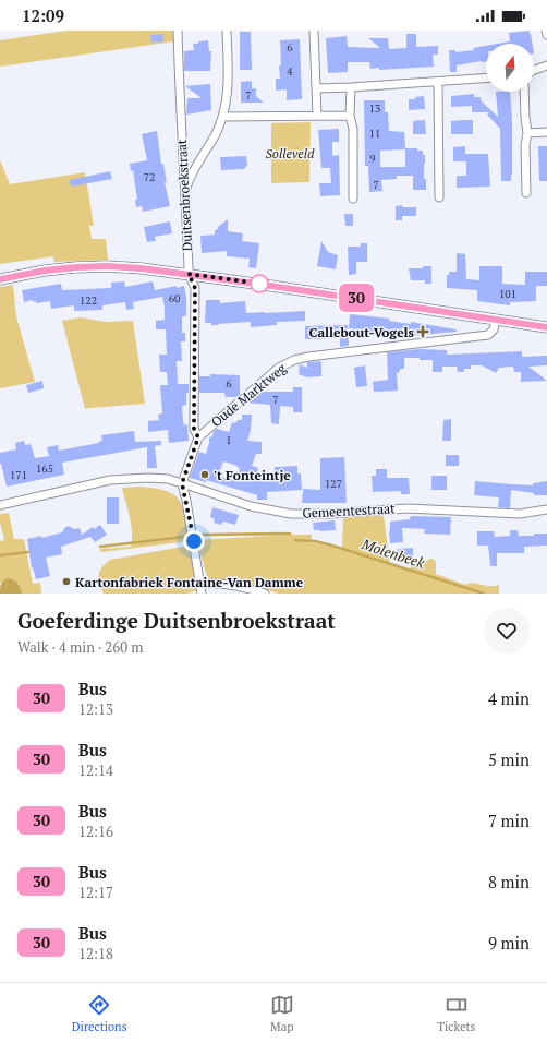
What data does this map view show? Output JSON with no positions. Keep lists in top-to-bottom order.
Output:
{
  "streets": {
    "street": ["Duitsenbroekstraat", "Oude Marktweg", "Gemeentestraat"]
  },
  "crossings": [
    ["Duitsenbroekstraat", "Oude Marktweg"],
    ["Oude Marktweg", "Gemeentestraat"]
  ],
  "water": ["Molenbeek"],
  "parks": ["Solleveld"],
  "places": {
    "health": ["Callebout-Vogels"],
    "other": ["'t Fonteintje", "Kartonfabriek Fontaine-Van Damme"]
  },
  "lines": ["bus line 30"],
  "house_numbers": [
    "6",
    "4",
    "7",
    "13",
    "11",
    "9",
    "72",
    "7",
    "101",
    "60",
    "122",
    "6",
    "7",
    "1",
    "165",
    "171",
    "127"
  ],
  "north": "top",
  "page": {
    "status": "12:09",
    "on_map": "30",
    "heading": ["Goeferdinge Duitsenbroekstraat", "Walk · 4 min · 260 m"],
    "list": [
      {
        "mark": "30",
        "name": "Bus",
        "note": "12:13",
        "value": "4 min"
      },
      {
        "mark": "30",
        "name": "Bus",
        "note": "12:14",
        "value": "5 min"
      },
      {
        "mark": "30",
        "name": "Bus",
        "note": "12:16",
        "value": "7 min"
      },
      {
        "mark": "30",
        "name": "Bus",
        "note": "12:17",
        "value": "8 min"
      },
      {
        "mark": "30",
        "name": "Bus",
        "note": "12:18",
        "value": "9 min"
      }
    ],
    "tabs": ["Directions", "Map", "Tickets"]
  }
}
